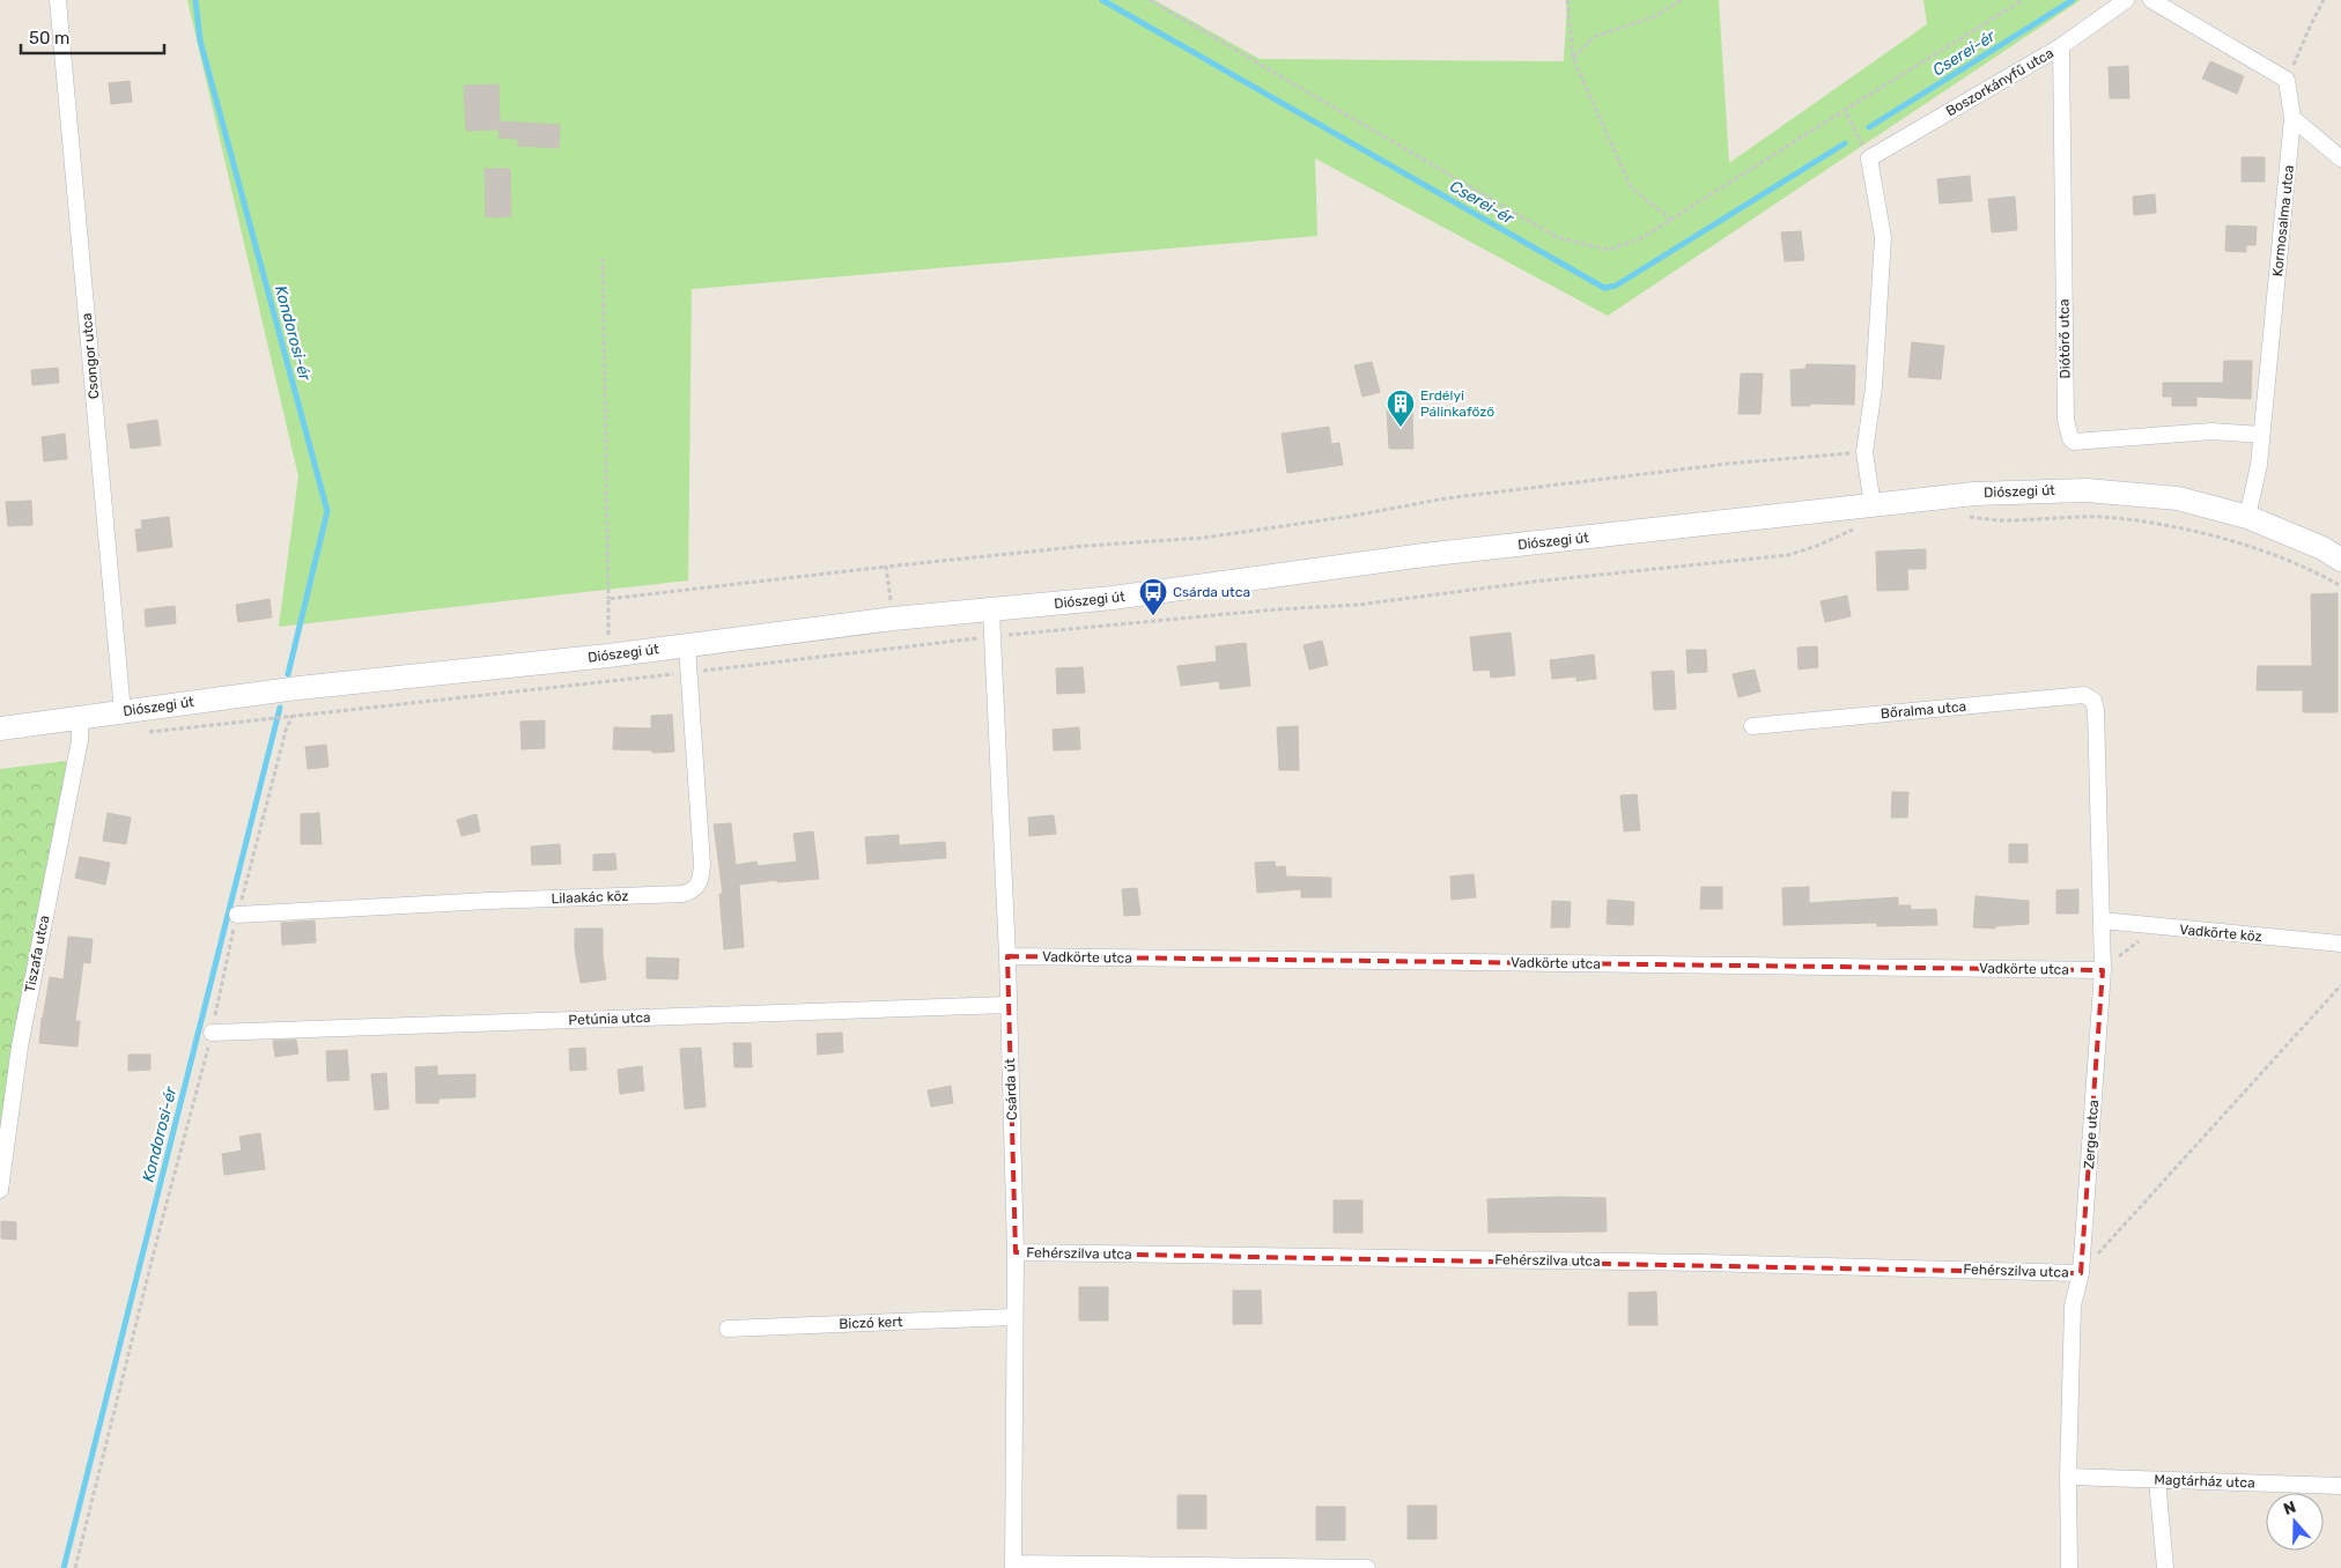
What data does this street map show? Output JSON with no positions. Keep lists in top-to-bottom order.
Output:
{
  "streets": {
    "main road": ["Diószegi út"],
    "street": [
      "Boszorkányfű utca",
      "Kormosalma utca",
      "Diótörő utca",
      "Csongor utca",
      "Bőralma utca",
      "Lilaakác köz",
      "Vadkörte köz",
      "Tiszafa utca",
      "Vadkörte utca",
      "Petúnia utca",
      "Csárda út",
      "Zerge utca",
      "Fehérszilva utca",
      "Biczó kert",
      "Magtárház utca"
    ]
  },
  "crossings": [
    ["Boszorkányfű utca", "Diótörő utca"],
    ["Kormosalma utca", "Diótörő utca"],
    ["Kormosalma utca", "Diószegi út"],
    ["Csongor utca", "Diószegi út"],
    ["Diószegi út", "Lilaakác köz"],
    ["Diószegi út", "Tiszafa utca"],
    ["Diószegi út", "Csárda út"],
    ["Bőralma utca", "Zerge utca"],
    ["Vadkörte köz", "Zerge utca"],
    ["Vadkörte utca", "Csárda út"],
    ["Vadkörte utca", "Zerge utca"],
    ["Petúnia utca", "Csárda út"],
    ["Csárda út", "Fehérszilva utca"],
    ["Csárda út", "Biczó kert"],
    ["Zerge utca", "Fehérszilva utca"],
    ["Zerge utca", "Magtárház utca"]
  ],
  "water": ["Cserei-ér", "Kondorosi-ér"],
  "places": {
    "building": ["Erdélyi Pálinkafőző"],
    "bus stop": ["Csárda utca"]
  },
  "scale_bar": "50 m",
  "north": "top"
}
